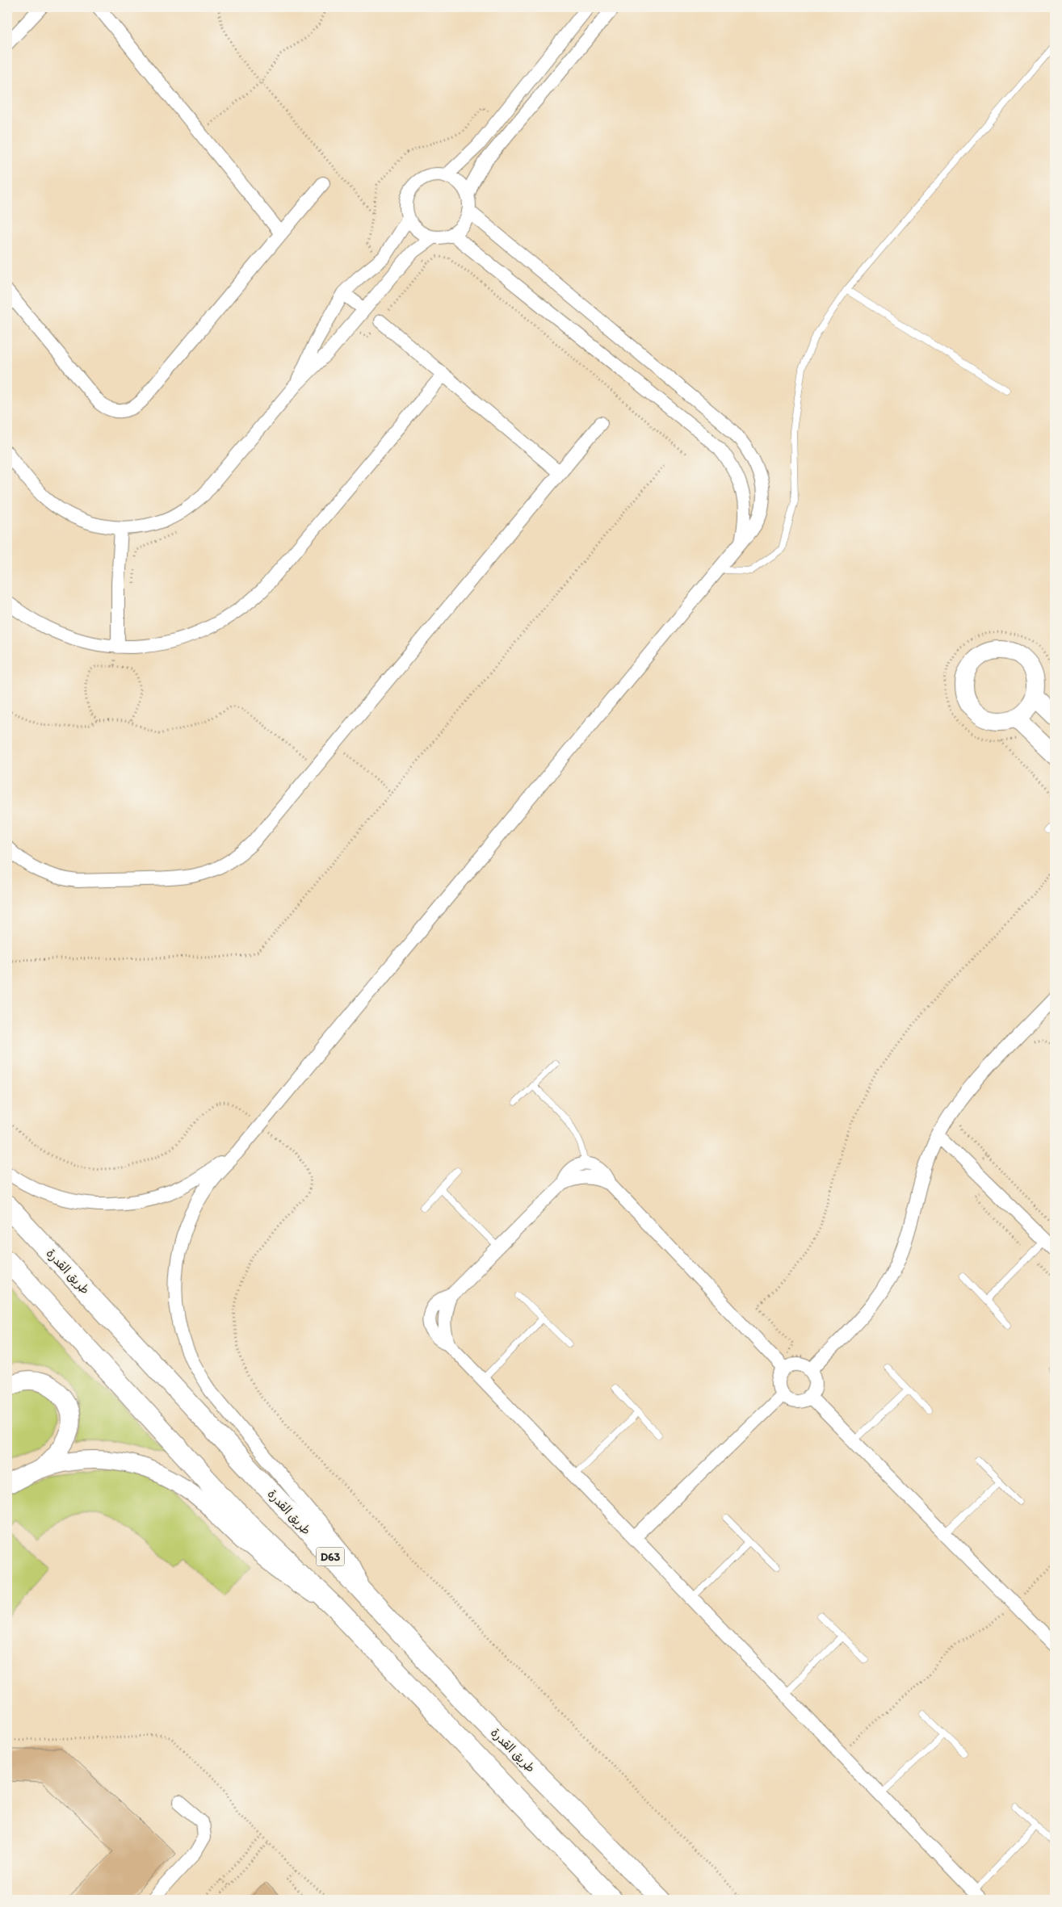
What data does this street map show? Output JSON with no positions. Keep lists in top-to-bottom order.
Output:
{
  "streets": {
    "main road": ["طريق القدرة", "D63"]
  }
}
